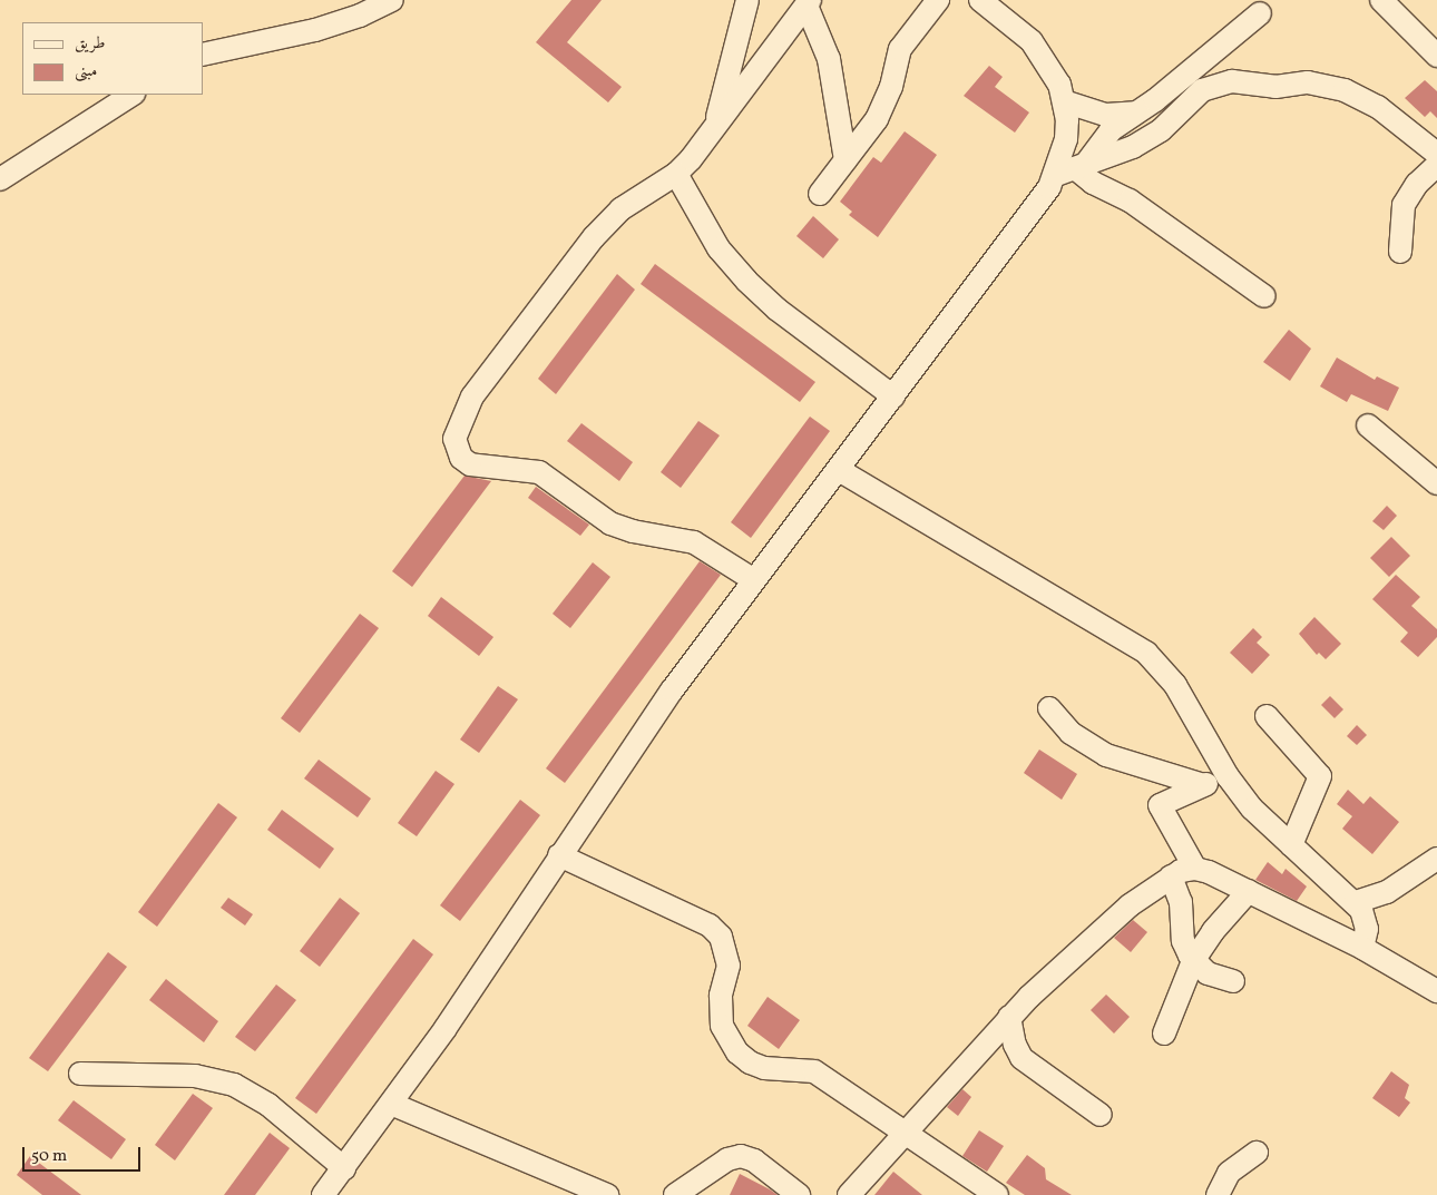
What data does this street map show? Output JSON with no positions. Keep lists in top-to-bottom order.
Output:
{
  "legend": ["طريق", "مبنى"],
  "scale_bar": "50 m"
}
